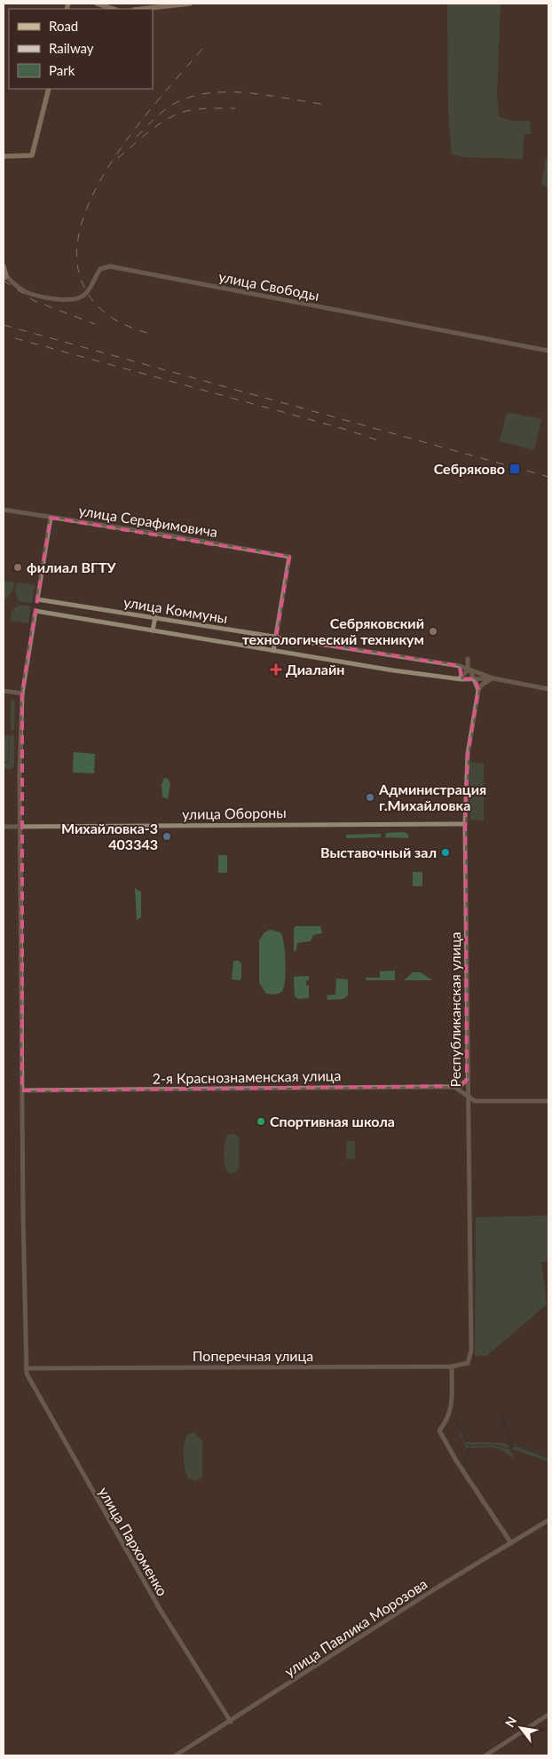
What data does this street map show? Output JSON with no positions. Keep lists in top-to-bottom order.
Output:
{
  "streets": {
    "street": [
      "улица Свободы",
      "улица Серафимовича",
      "улица Коммуны",
      "улица Обороны",
      "Республиканская улица",
      "2-я Краснознаменская улица",
      "Поперечная улица",
      "улица Пархоменко",
      "улица Павлика Морозова"
    ]
  },
  "crossings": [
    ["улица Серафимовича", "улица Коммуны"],
    ["улица Коммуны", "Республиканская улица"],
    ["улица Обороны", "Республиканская улица"],
    ["Республиканская улица", "Поперечная улица"],
    ["Поперечная улица", "улица Пархоменко"],
    ["улица Пархоменко", "улица Павлика Морозова"]
  ],
  "places": {
    "transit": ["Себряково"],
    "other": [
      "филиал ВГТУ",
      "Себряковский технологический техникум",
      "Администрация г.Михайловка",
      "Михайловка-3 403343",
      "Выставочный зал",
      "Спортивная школа"
    ],
    "health": ["Диалайн"]
  },
  "legend": ["Road", "Railway", "Park"],
  "north": "top left"
}
